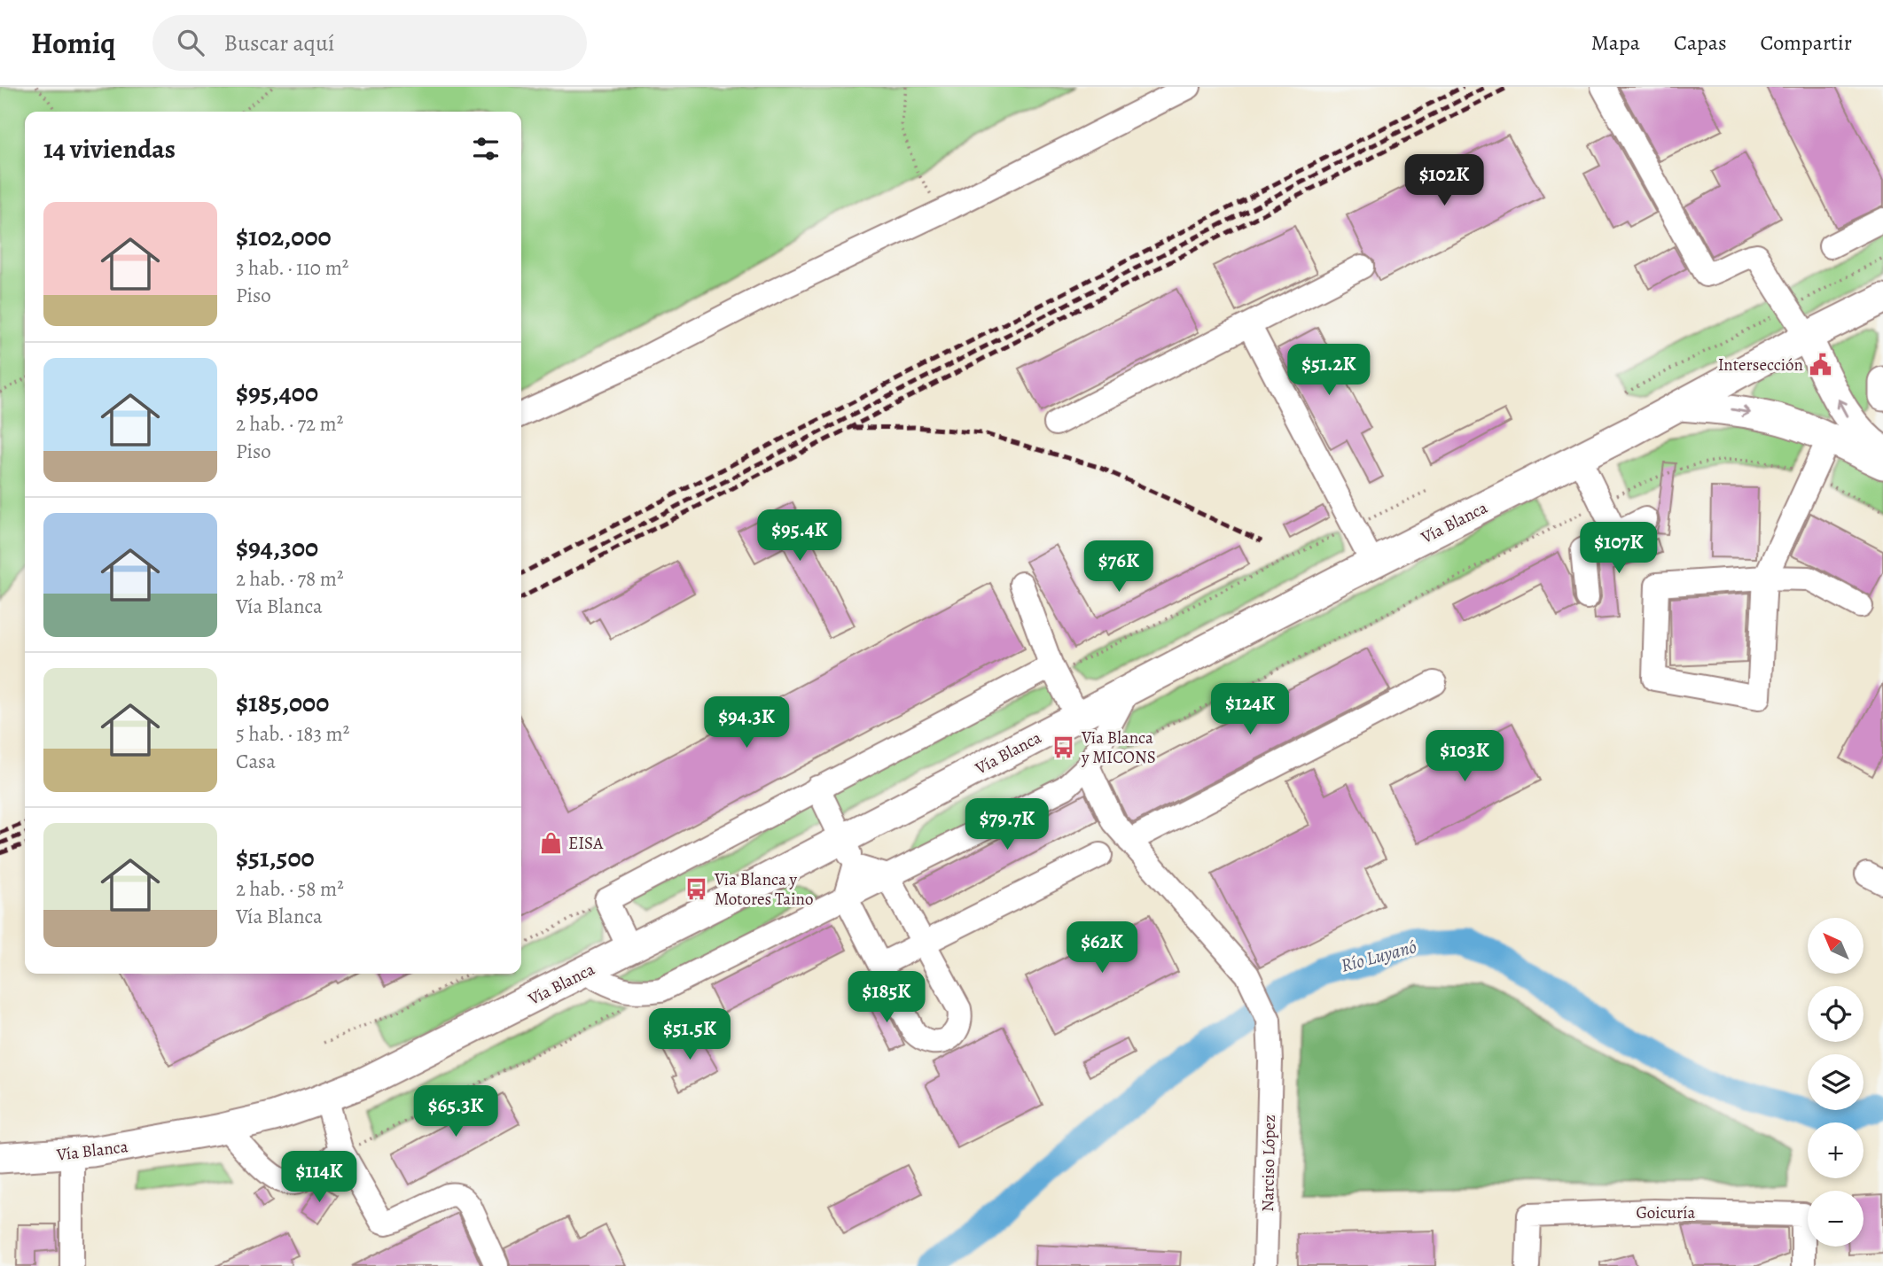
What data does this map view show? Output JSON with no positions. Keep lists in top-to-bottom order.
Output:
{
  "streets": {
    "main road": ["Vía Blanca"],
    "street": ["Narciso López", "Goicuría"]
  },
  "water": ["Río Luyanó"],
  "places": {
    "public building": ["Intersección"],
    "bus stop": ["Via Blanca y MICONS", "Via Blanca y Motores Taino"],
    "shop": ["EISA"]
  },
  "north": "top left",
  "page": {
    "header": "Homiq",
    "search": "Buscar aquí",
    "nav": ["Mapa", "Capas", "Compartir"],
    "heading": "14 viviendas",
    "price": [
      "$102K",
      "$51.2K",
      "$95.4K",
      "$107K",
      "$76K",
      "$124K",
      "$94.3K",
      "$103K",
      "$79.7K",
      "$62K",
      "$185K",
      "$51.5K",
      "$65.3K",
      "$114K"
    ],
    "list": [
      {
        "name": "$102,000",
        "note": "3 hab. · 110 m² · Piso"
      },
      {
        "name": "$95,400",
        "note": "2 hab. · 72 m² · Piso"
      },
      {
        "name": "$94,300",
        "note": "2 hab. · 78 m² · Vía Blanca"
      },
      {
        "name": "$185,000",
        "note": "5 hab. · 183 m² · Casa"
      },
      {
        "name": "$51,500",
        "note": "2 hab. · 58 m² · Vía Blanca"
      }
    ],
    "map_buttons": ["+", "−"]
  }
}
